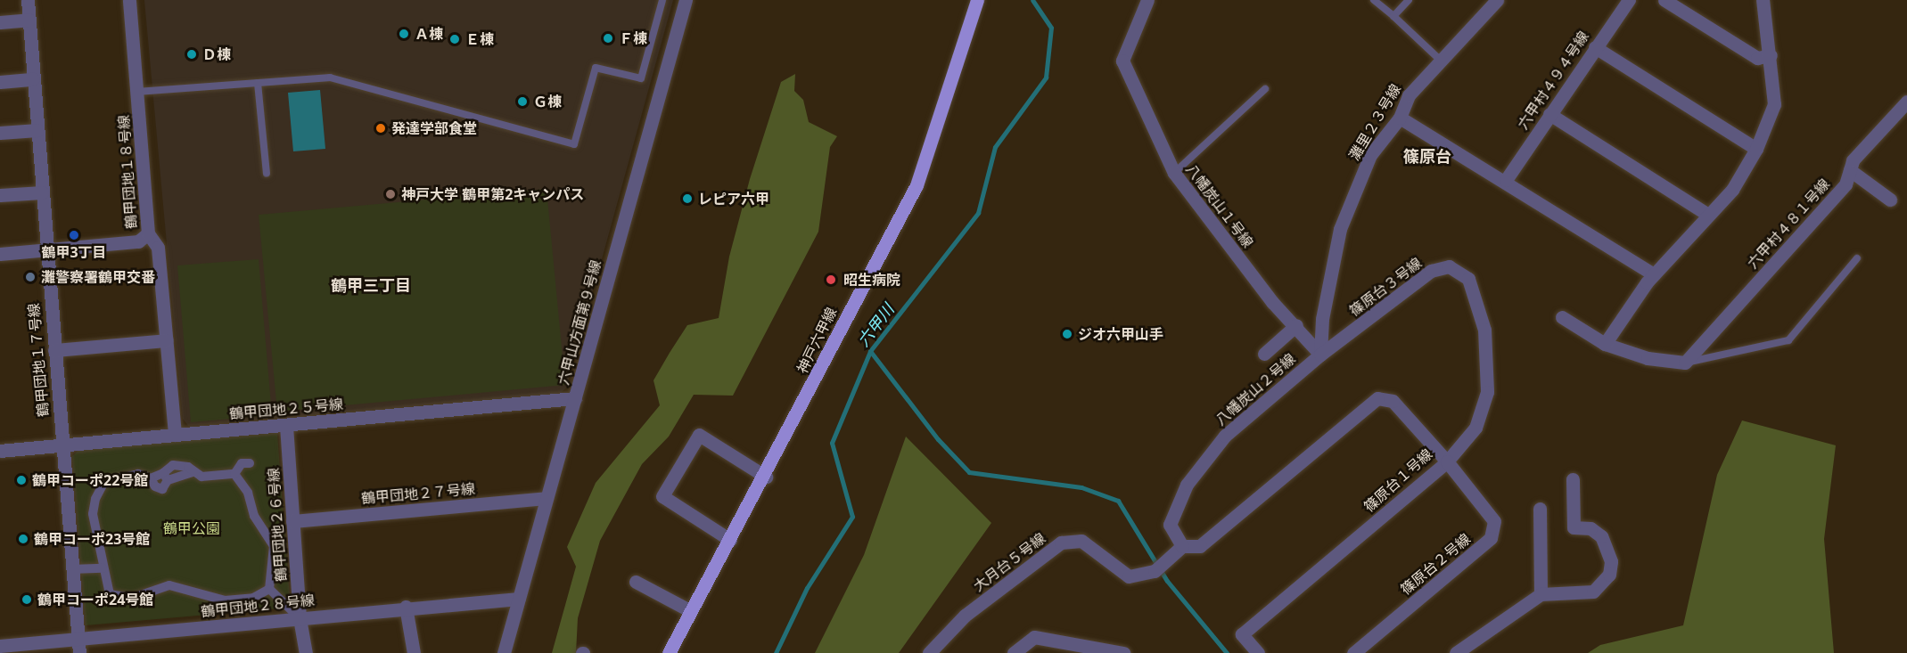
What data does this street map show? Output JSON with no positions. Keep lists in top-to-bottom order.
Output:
{
  "streets": {
    "main road": ["神戸六甲線"],
    "street": [
      "六甲村４９４号線",
      "灘里２３号線",
      "鶴甲団地１８号線",
      "八幡炭山１号線",
      "六甲村４８１号線",
      "篠原台３号線",
      "六甲山方面第９号線",
      "鶴甲団地１７号線",
      "八幡炭山２号線",
      "鶴甲団地２５号線",
      "篠原台１号線",
      "鶴甲団地２７号線",
      "鶴甲団地２６号線",
      "大月台５号線",
      "篠原台２号線",
      "鶴甲団地２８号線"
    ]
  },
  "crossings": [
    ["灘里２３号線", "八幡炭山１号線"],
    ["灘里２３号線", "篠原台３号線"],
    ["灘里２３号線", "八幡炭山２号線"],
    ["鶴甲団地１８号線", "鶴甲団地２５号線"],
    ["八幡炭山１号線", "篠原台３号線"],
    ["八幡炭山１号線", "八幡炭山２号線"],
    ["篠原台３号線", "八幡炭山２号線"],
    ["篠原台３号線", "篠原台１号線"],
    ["篠原台３号線", "篠原台２号線"],
    ["六甲山方面第９号線", "鶴甲団地２５号線"],
    ["六甲山方面第９号線", "鶴甲団地２７号線"],
    ["六甲山方面第９号線", "鶴甲団地２８号線"],
    ["鶴甲団地１７号線", "鶴甲団地２５号線"],
    ["鶴甲団地１７号線", "鶴甲団地２８号線"],
    ["八幡炭山２号線", "篠原台１号線"],
    ["八幡炭山２号線", "大月台５号線"],
    ["鶴甲団地２５号線", "鶴甲団地２６号線"],
    ["篠原台１号線", "大月台５号線"],
    ["篠原台１号線", "篠原台２号線"],
    ["鶴甲団地２７号線", "鶴甲団地２６号線"],
    ["鶴甲団地２６号線", "鶴甲団地２８号線"]
  ],
  "districts": ["篠原台", "鶴甲三丁目"],
  "water": ["六甲川"],
  "parks": ["鶴甲公園"],
  "places": [
    "Ａ棟",
    "Ｆ棟",
    "Ｅ棟",
    "Ｄ棟",
    "Ｇ棟",
    "発達学部食堂",
    "神戸大学 鶴甲第2キャンパス",
    "レピア六甲",
    "鶴甲3丁目",
    "灘警察署鶴甲交番",
    "昭生病院",
    "ジオ六甲山手",
    "鶴甲コーポ22号館",
    "鶴甲コーポ23号館",
    "鶴甲コーポ24号館"
  ]
}
